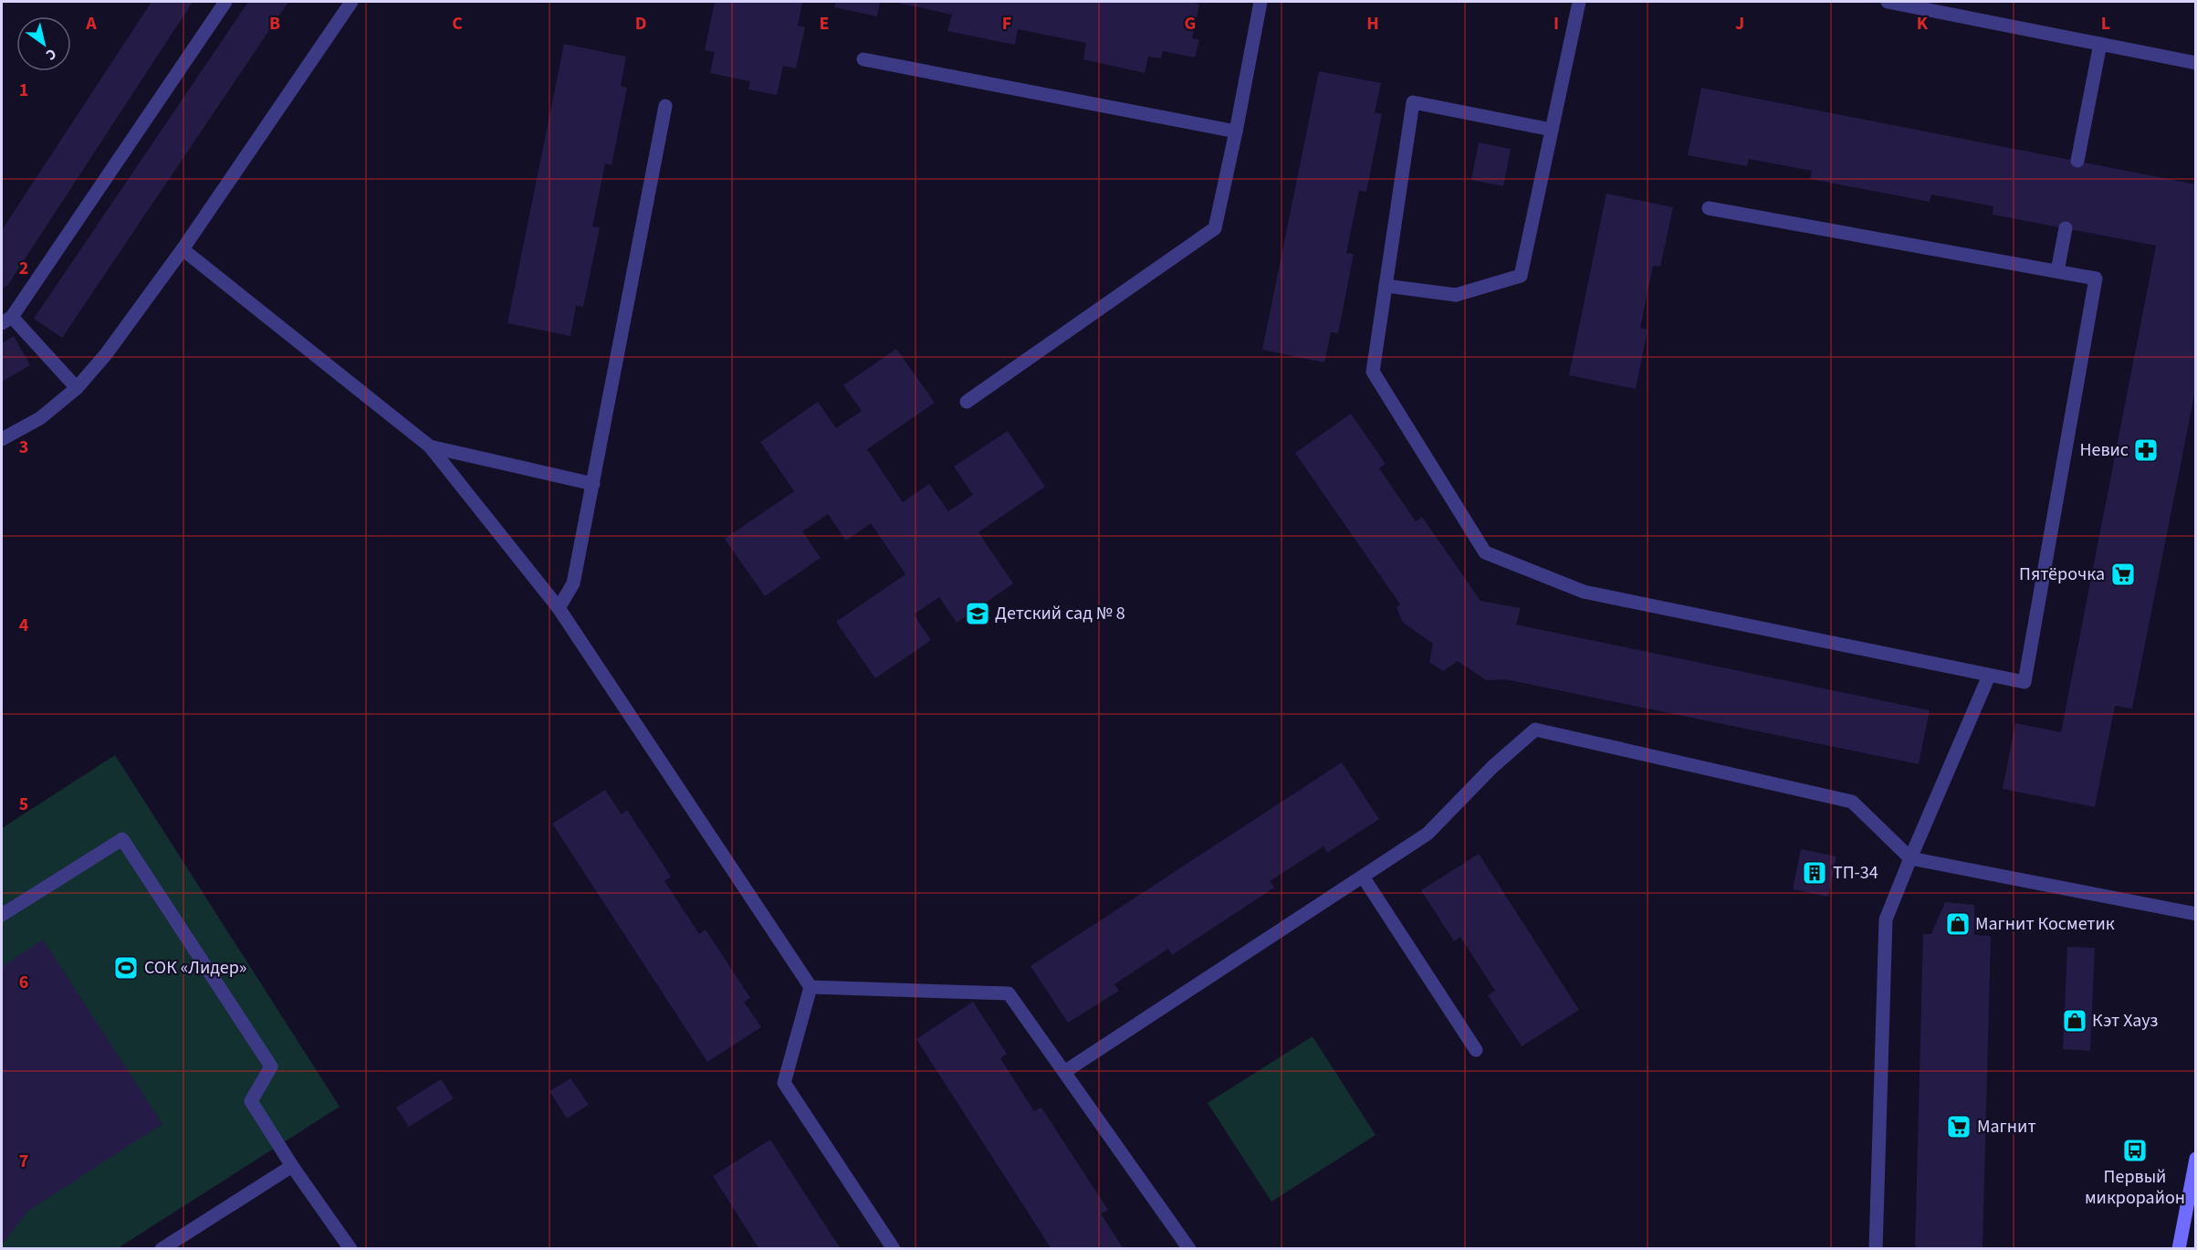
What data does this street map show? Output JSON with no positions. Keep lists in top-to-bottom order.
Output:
{
  "places": {
    "pharmacy": ["Невис"],
    "supermarket": ["Пятёрочка", "Магнит"],
    "school or university": ["Детский сад № 8"],
    "building": ["ТП-34"],
    "shop": ["Магнит Косметик", "Кэт Хауз"],
    "sports": ["СОК «Лидер»"],
    "bus stop": ["Первый микрорайон"]
  },
  "north": "bottom right",
  "grid": {
    "columns": [
      "A",
      "B",
      "C",
      "D",
      "E",
      "F",
      "G",
      "H",
      "I",
      "J",
      "K",
      "L"
    ],
    "rows": [
      "1",
      "2",
      "3",
      "4",
      "5",
      "6",
      "7"
    ]
  }
}
